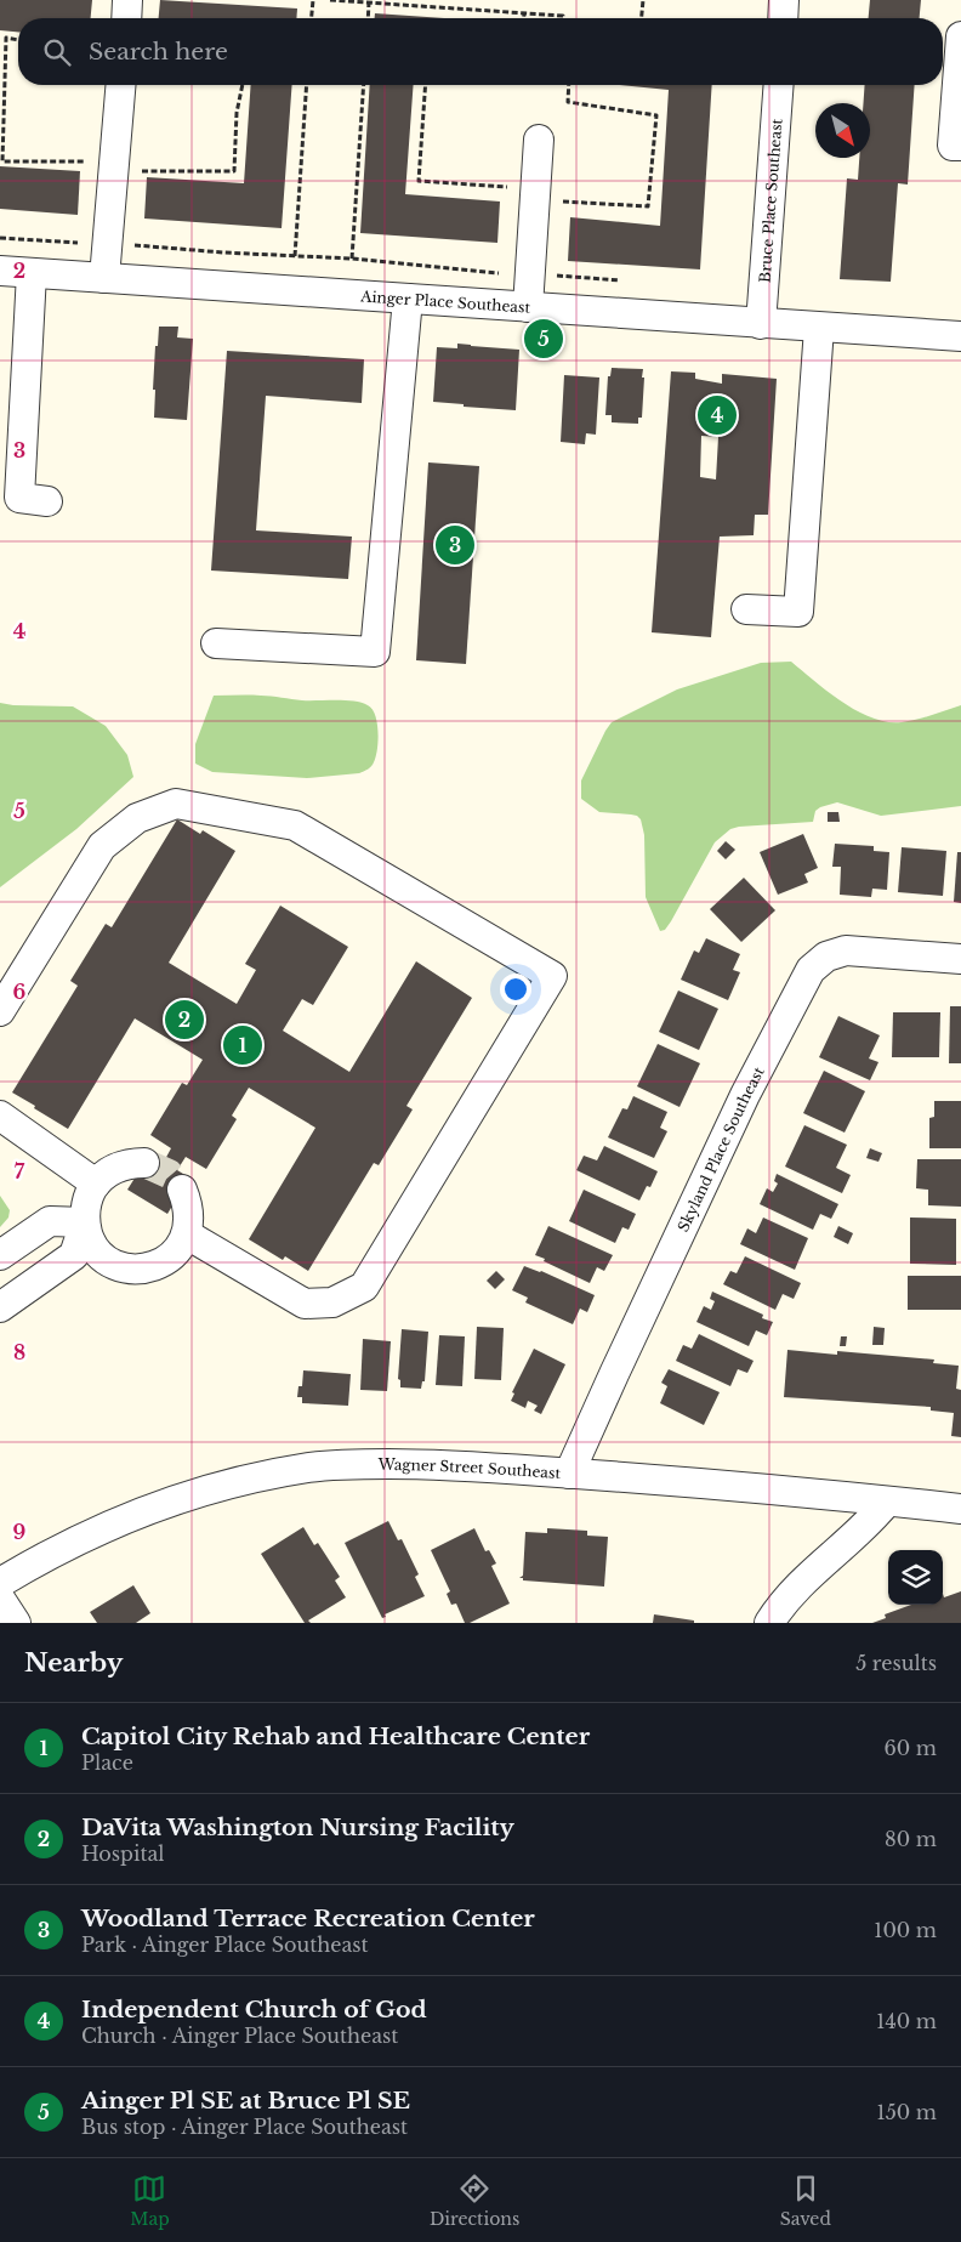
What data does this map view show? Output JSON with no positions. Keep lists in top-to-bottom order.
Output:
{
  "streets": {
    "street": [
      "Bruce Place Southeast",
      "Ainger Place Southeast",
      "Skyland Place Southeast",
      "Wagner Street Southeast"
    ]
  },
  "crossings": [
    ["Bruce Place Southeast", "Ainger Place Southeast"],
    ["Skyland Place Southeast", "Wagner Street Southeast"]
  ],
  "north": "bottom right",
  "page": {
    "search": "Search here",
    "pins": [
      "5",
      "4",
      "3",
      "2",
      "1"
    ],
    "heading": ["Nearby", "5 results"],
    "list": [
      {
        "mark": "1",
        "name": "Capitol City Rehab and Healthcare Center",
        "note": "Place",
        "value": "60 m"
      },
      {
        "mark": "2",
        "name": "DaVita Washington Nursing Facility",
        "note": "Hospital",
        "value": "80 m"
      },
      {
        "mark": "3",
        "name": "Woodland Terrace Recreation Center",
        "note": "Park · Ainger Place Southeast",
        "value": "100 m"
      },
      {
        "mark": "4",
        "name": "Independent Church of God",
        "note": "Church · Ainger Place Southeast",
        "value": "140 m"
      },
      {
        "mark": "5",
        "name": "Ainger Pl SE at Bruce Pl SE",
        "note": "Bus stop · Ainger Place Southeast",
        "value": "150 m"
      }
    ],
    "nav": ["Map", "Directions", "Saved"]
  },
  "grid": {
    "rows": [
      "2",
      "3",
      "4",
      "5",
      "6",
      "7",
      "8",
      "9"
    ]
  }
}
